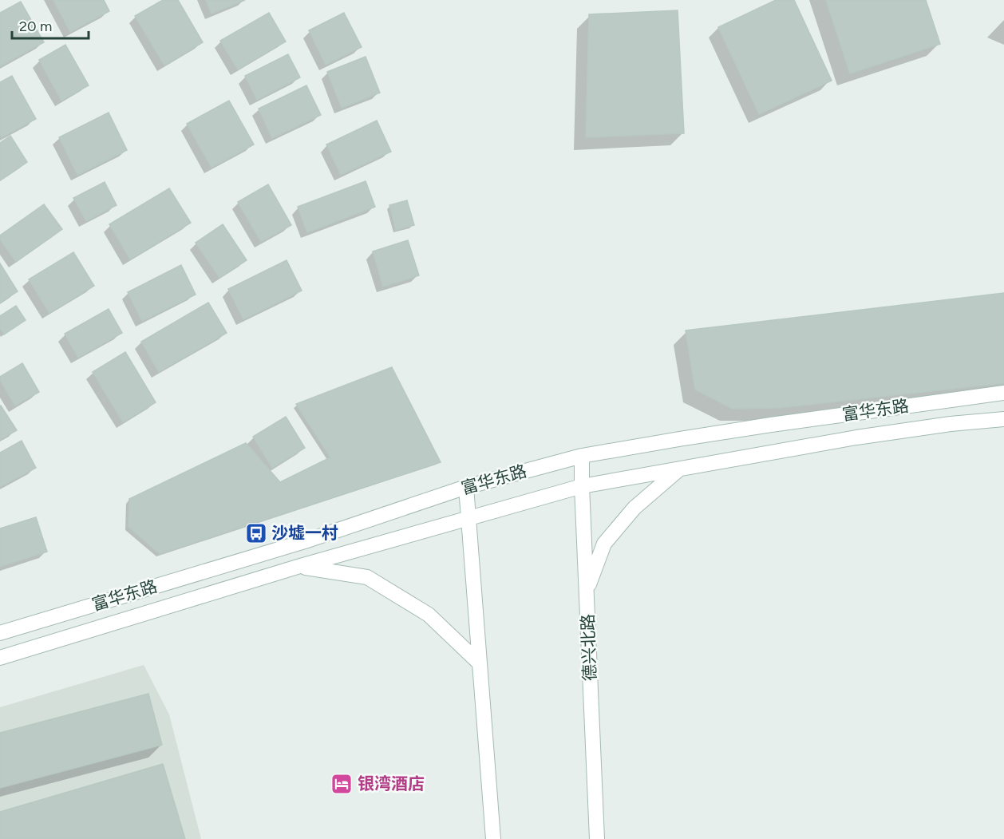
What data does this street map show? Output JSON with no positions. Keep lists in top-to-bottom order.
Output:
{
  "streets": {
    "main road": ["富华东路", "德兴北路"]
  },
  "crossings": [
    ["富华东路", "德兴北路"]
  ],
  "places": {
    "bus stop": ["沙墟一村"],
    "hotel": ["银湾酒店"]
  },
  "scale_bar": "20 m"
}
